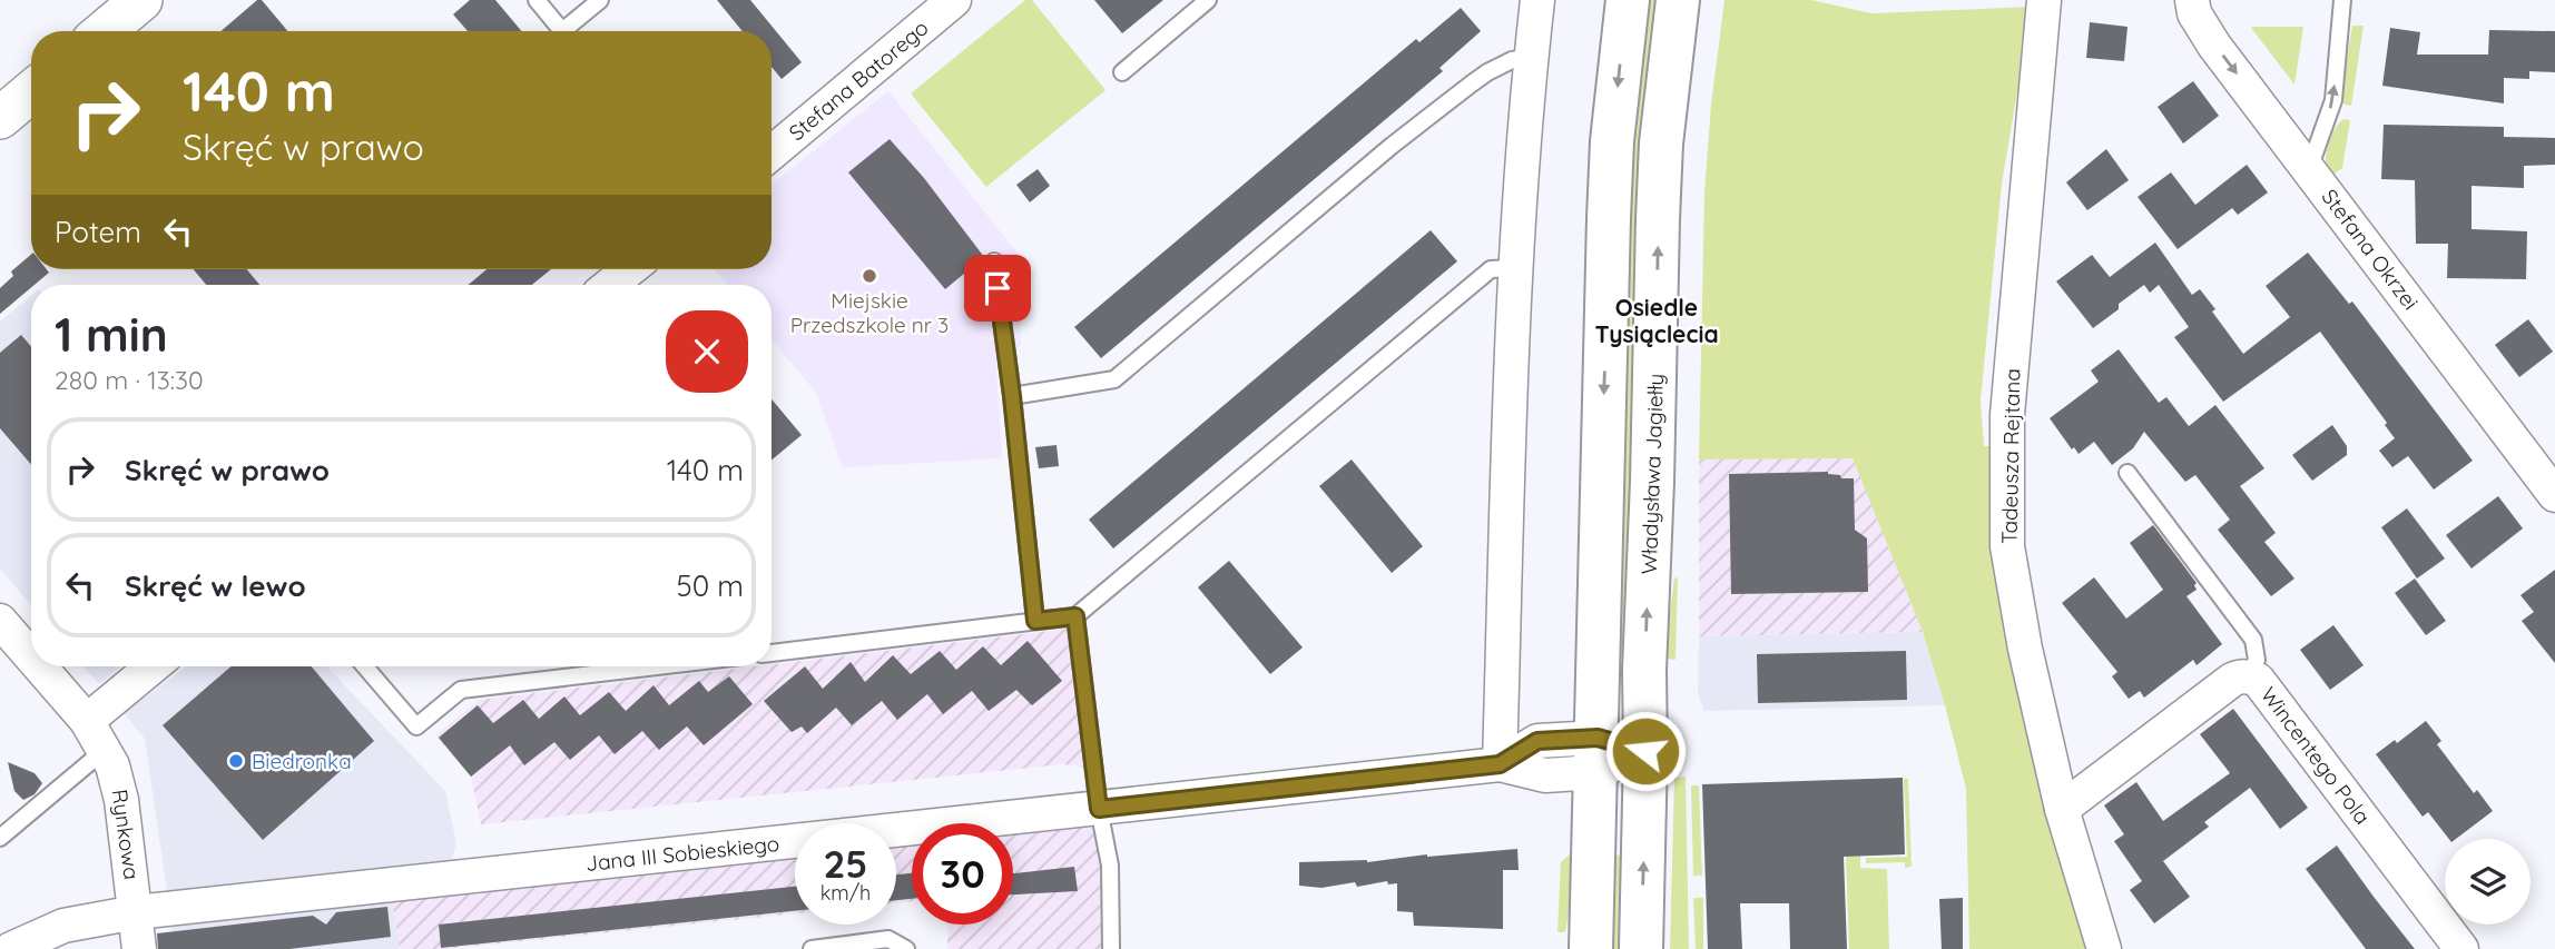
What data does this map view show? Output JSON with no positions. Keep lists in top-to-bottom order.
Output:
{
  "streets": {
    "main road": ["Władysława Jagiełły"],
    "street": [
      "Stefana Batorego",
      "Stefana Okrzei",
      "Tadeusza Rejtana",
      "Wincentego Pola",
      "Rynkowa",
      "Jana III Sobieskiego"
    ]
  },
  "crossings": [
    ["Tadeusza Rejtana", "Wincentego Pola"],
    ["Władysława Jagiełły", "Jana III Sobieskiego"],
    ["Rynkowa", "Jana III Sobieskiego"]
  ],
  "districts": ["Osiedle Tysiąclecia"],
  "places": ["Miejskie Przedszkole nr 3", "Biedronka"],
  "page": {
    "turn": ["140 m", "Skręć w prawo"],
    "then": "Potem",
    "heading": ["1 min", "280 m · 13:30"],
    "list": [
      {
        "name": "Skręć w prawo",
        "value": "140 m"
      },
      {
        "name": "Skręć w lewo",
        "value": "50 m"
      }
    ],
    "speed": "25 km/h",
    "limit": "30"
  }
}
